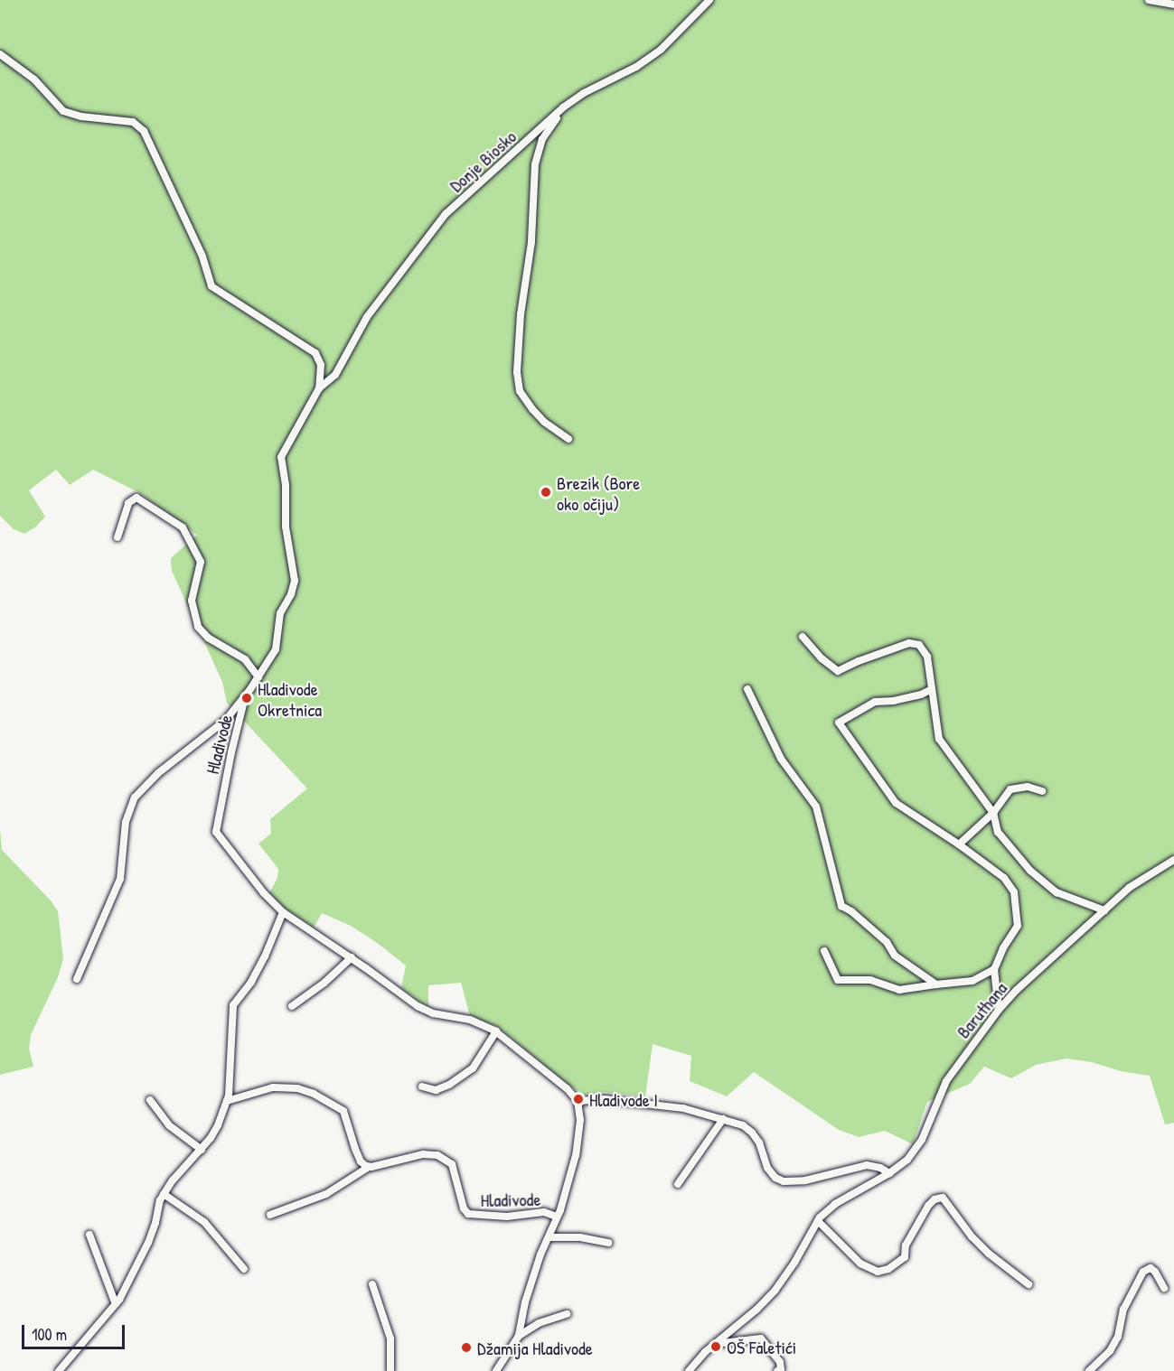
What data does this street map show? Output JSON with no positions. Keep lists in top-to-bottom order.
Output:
{
  "streets": {
    "street": ["Donje Biosko", "Hladivode", "Baruthana"]
  },
  "crossings": [
    ["Donje Biosko", "Hladivode"]
  ],
  "places": [
    "Brezik (Bore oko očiju)",
    "Hladivode Okretnica",
    "Hladivode I",
    "OŠ Faletići",
    "Džamija Hladivode"
  ],
  "scale_bar": "100 m"
}
